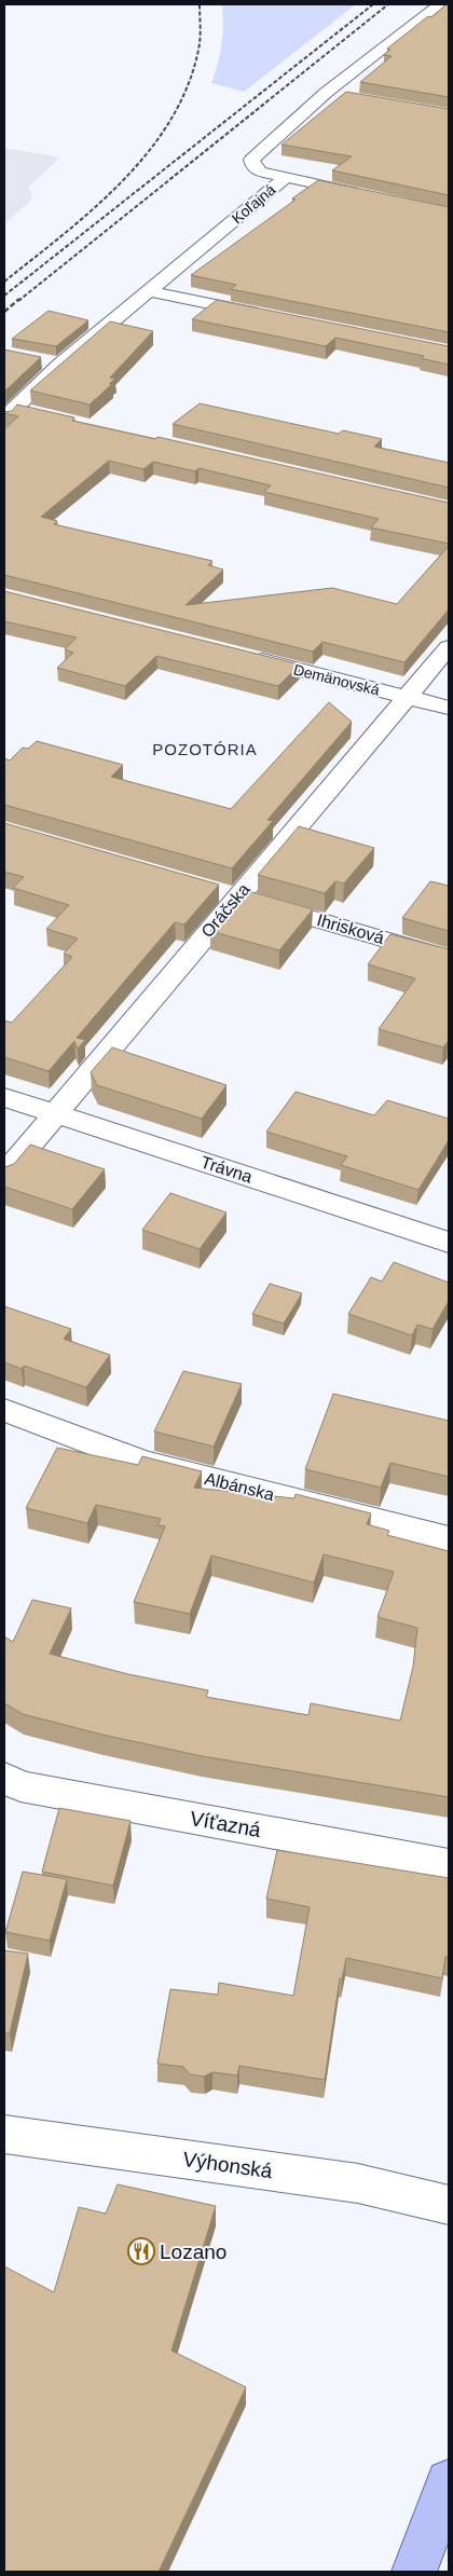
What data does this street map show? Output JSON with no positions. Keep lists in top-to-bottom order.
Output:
{
  "streets": {
    "street": [
      "Koľajná",
      "Demänovská",
      "Oráčska",
      "Ihrisková",
      "Trávna",
      "Albánska",
      "Víťazná",
      "Výhonská"
    ]
  },
  "crossings": [
    ["Demänovská", "Oráčska"],
    ["Oráčska", "Ihrisková"],
    ["Oráčska", "Trávna"]
  ],
  "districts": ["POZOTÓRIA"],
  "places": {
    "restaurant": ["Lozano"]
  }
}
